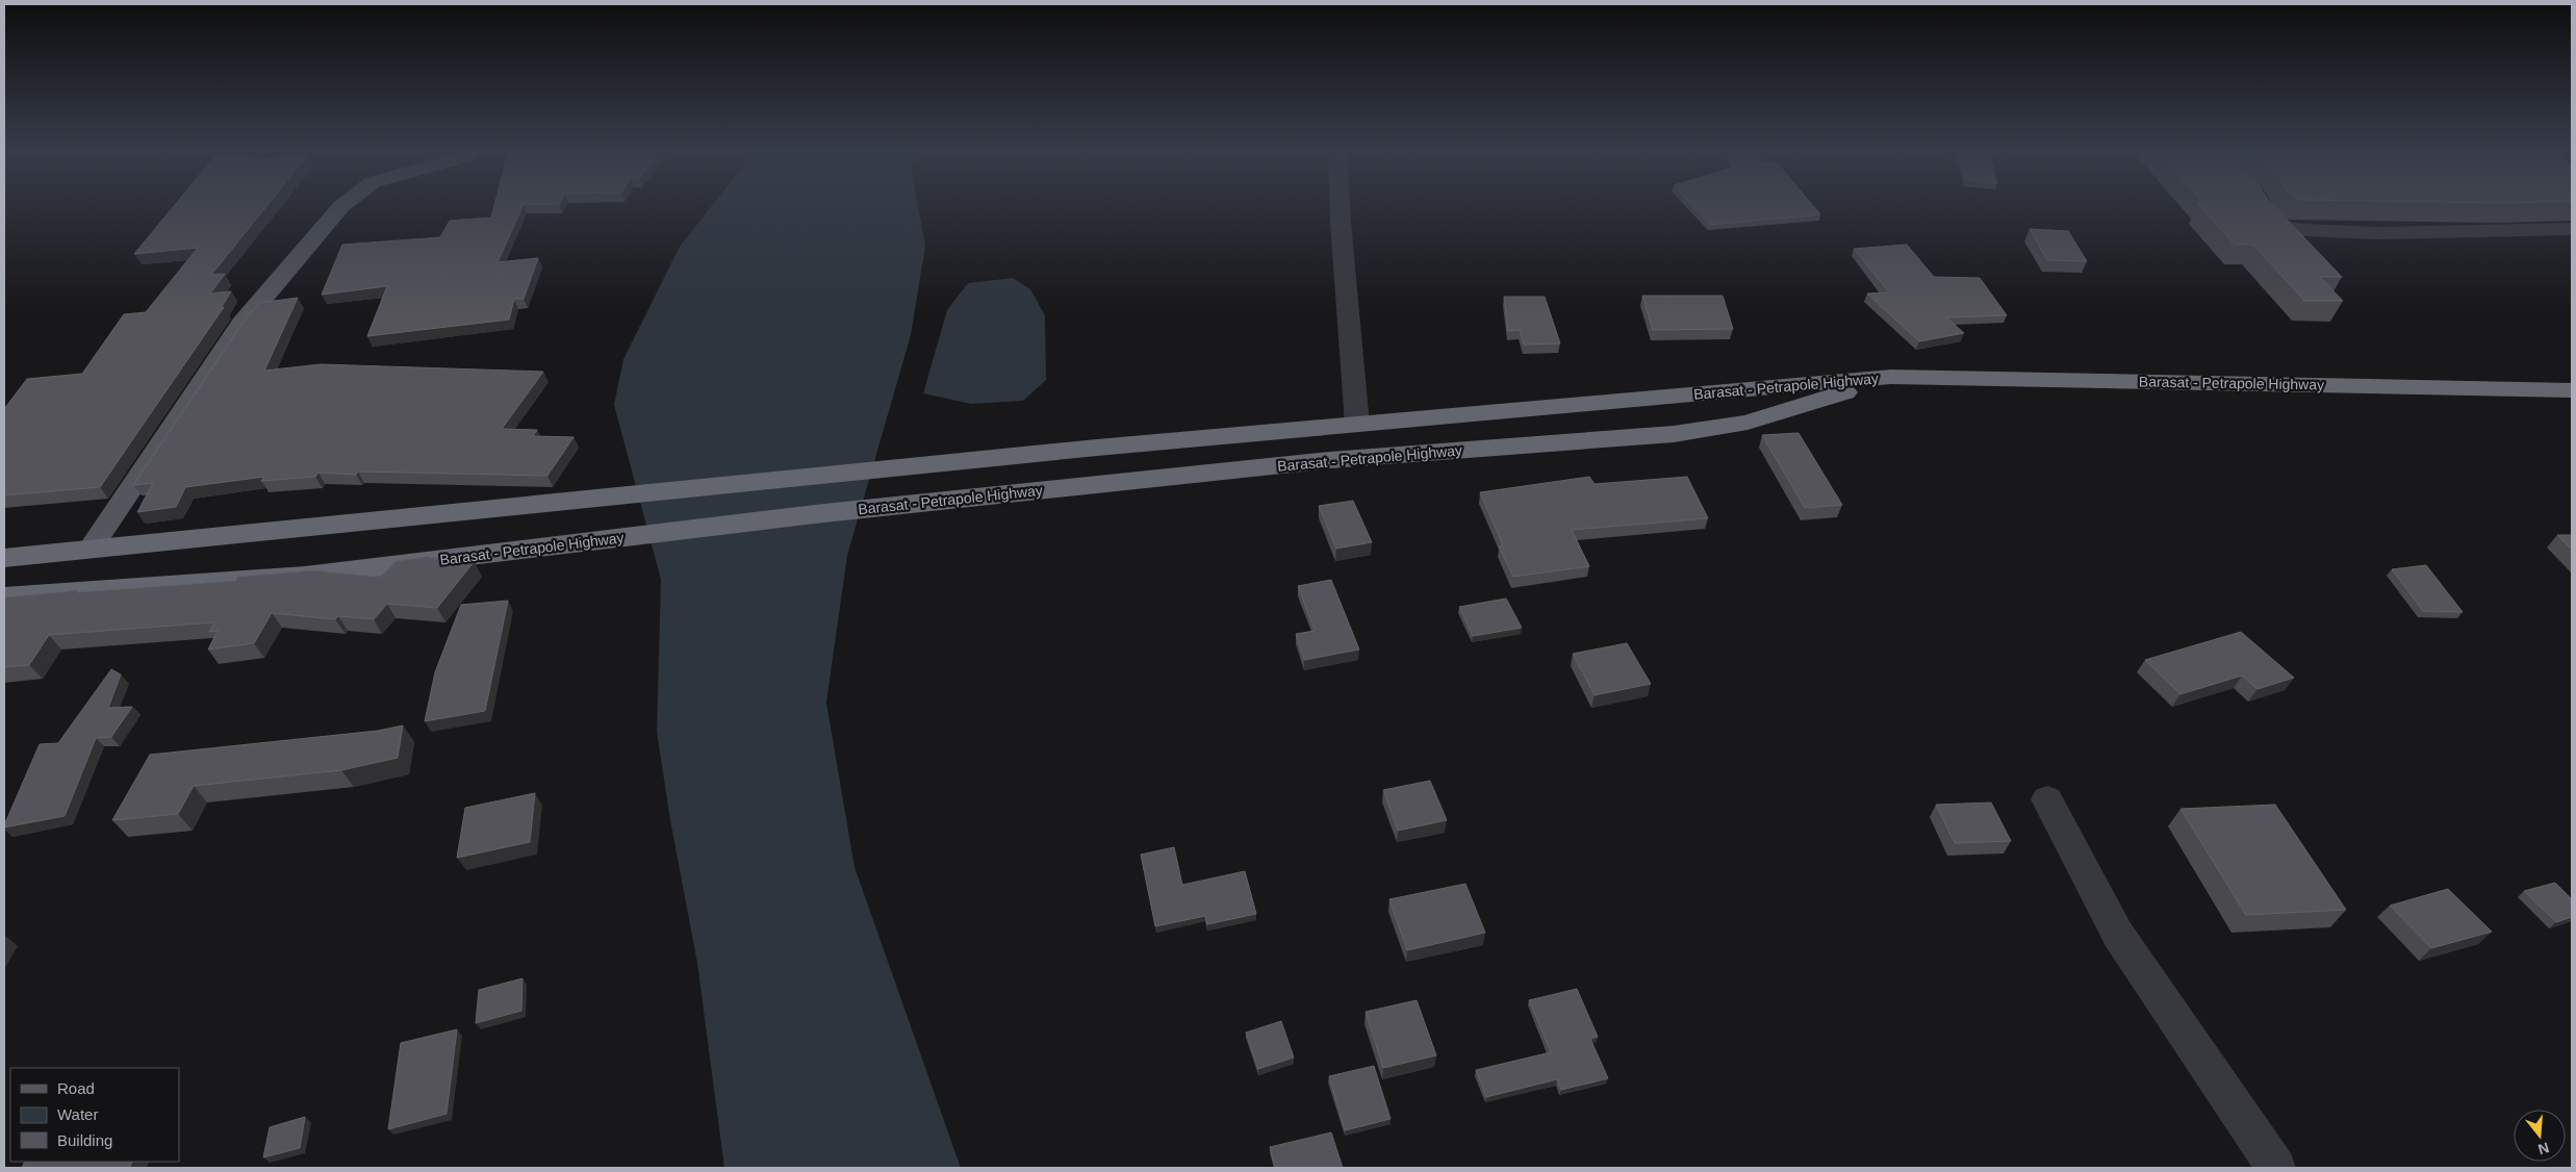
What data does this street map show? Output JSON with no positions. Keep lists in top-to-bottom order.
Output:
{
  "streets": {
    "highway": ["Barasat - Petrapole Highway"]
  },
  "legend": ["Road", "Water", "Building"],
  "north": "bottom"
}
